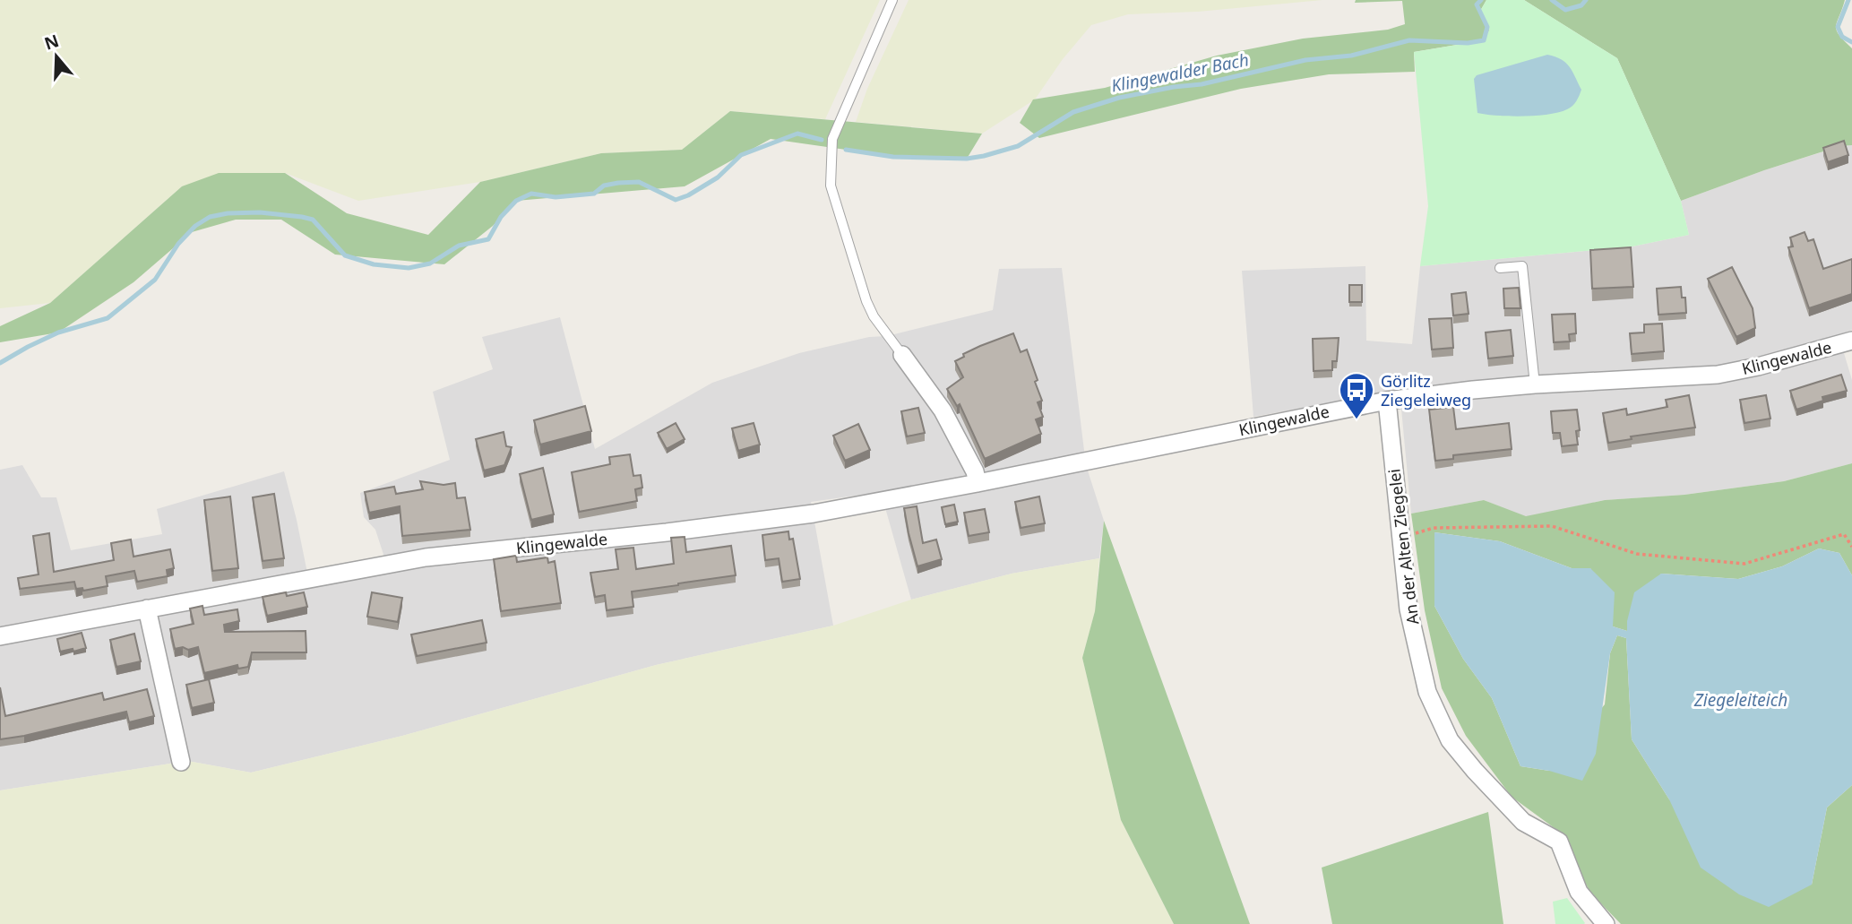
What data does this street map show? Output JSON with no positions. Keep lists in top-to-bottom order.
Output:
{
  "streets": {
    "street": ["Klingewalde", "An der Alten Ziegelei"]
  },
  "crossings": [
    ["Klingewalde", "An der Alten Ziegelei"]
  ],
  "water": ["Klingewalder Bach", "Ziegeleiteich"],
  "places": {
    "bus stop": ["Görlitz Ziegeleiweg"]
  },
  "north": "top"
}
